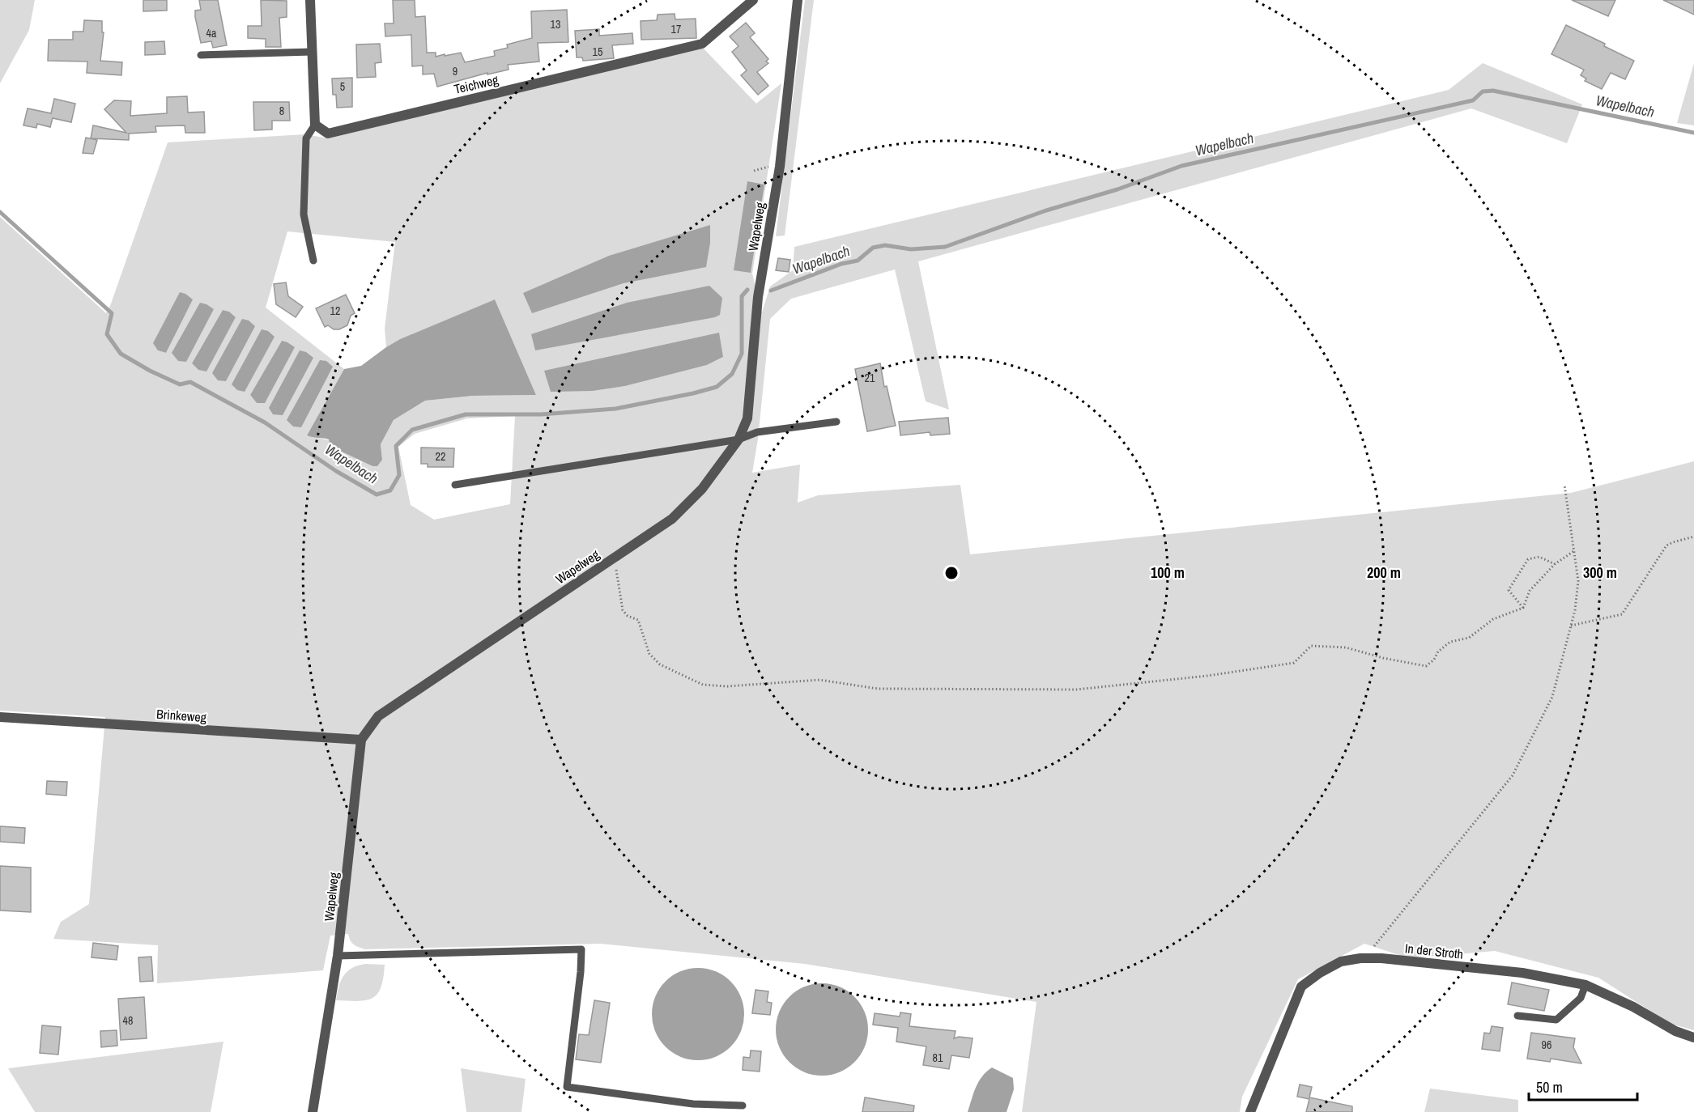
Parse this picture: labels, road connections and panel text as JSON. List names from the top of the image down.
{
  "streets": {
    "street": [
      "Teichweg",
      "Wapelweg",
      "Brinkeweg",
      "In der Stroth"
    ]
  },
  "crossings": [
    ["Wapelweg", "Brinkeweg"]
  ],
  "water": ["Wapelbach"],
  "house_numbers": [
    "13",
    "17",
    "4a",
    "15",
    "9",
    "5",
    "8",
    "12",
    "21",
    "22",
    "48",
    "96",
    "81"
  ],
  "scale_bar": "50 m",
  "rings": ["100 m", "200 m", "300 m"]
}
